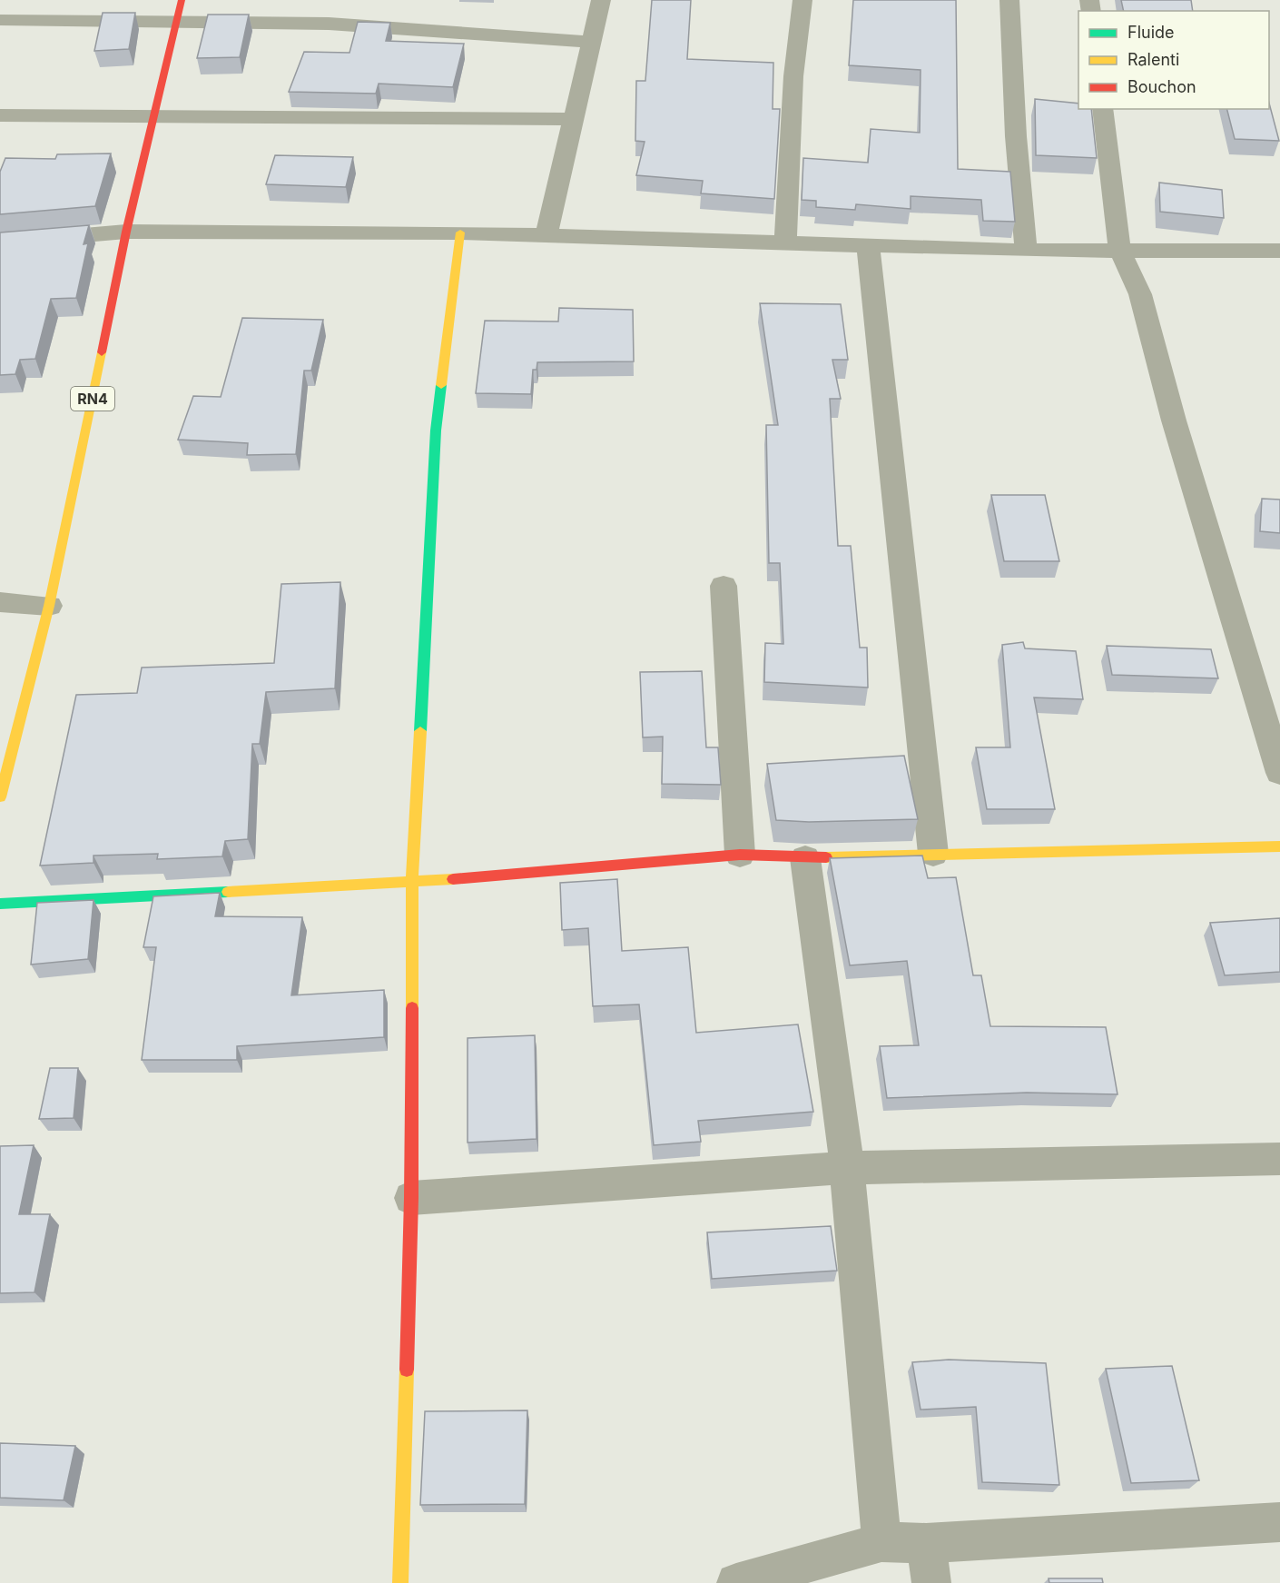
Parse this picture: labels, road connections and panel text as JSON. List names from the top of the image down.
{
  "streets": {
    "main road": ["RN4"]
  },
  "legend": ["Fluide", "Ralenti", "Bouchon"]
}
